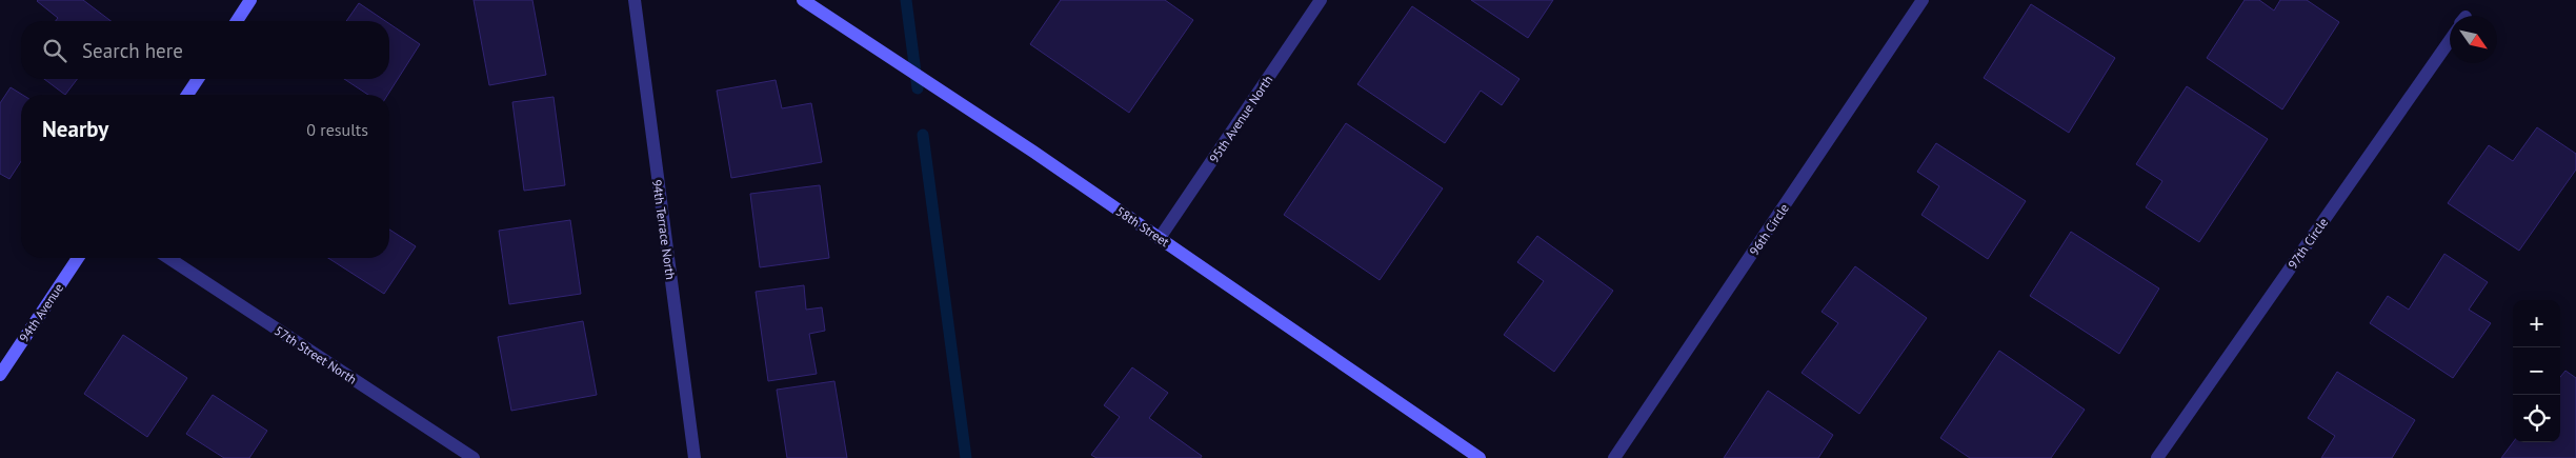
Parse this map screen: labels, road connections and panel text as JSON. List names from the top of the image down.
{
  "streets": {
    "street": [
      "95th Avenue North",
      "58th Street",
      "94th Terrace North",
      "96th Circle",
      "97th Circle",
      "94th Avenue",
      "57th Street North"
    ]
  },
  "crossings": [
    ["95th Avenue North", "58th Street"]
  ],
  "north": "bottom right",
  "page": {
    "search": "Search here",
    "heading": ["Nearby", "0 results"],
    "map_buttons": ["+", "−"]
  }
}
